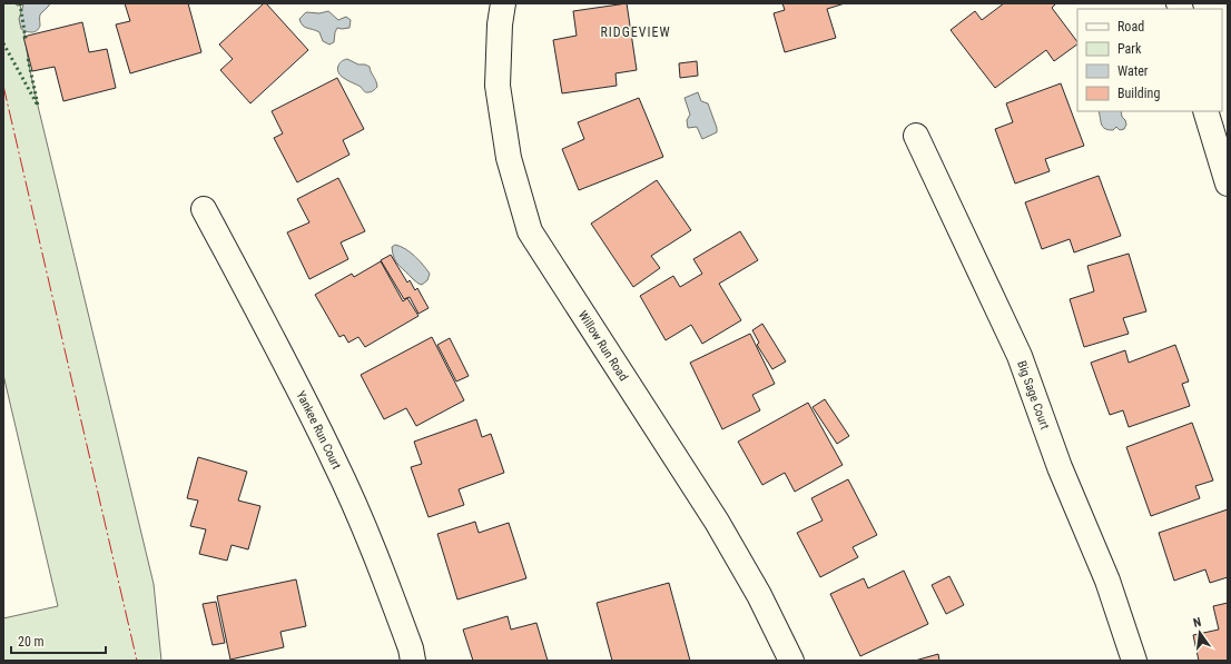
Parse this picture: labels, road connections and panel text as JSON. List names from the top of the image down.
{
  "streets": {
    "street": ["Willow Run Road", "Big Sage Court", "Yankee Run Court"]
  },
  "districts": ["RIDGEVIEW"],
  "legend": [
    "Road",
    "Park",
    "Water",
    "Building"
  ],
  "scale_bar": "20 m",
  "north": "top"
}
